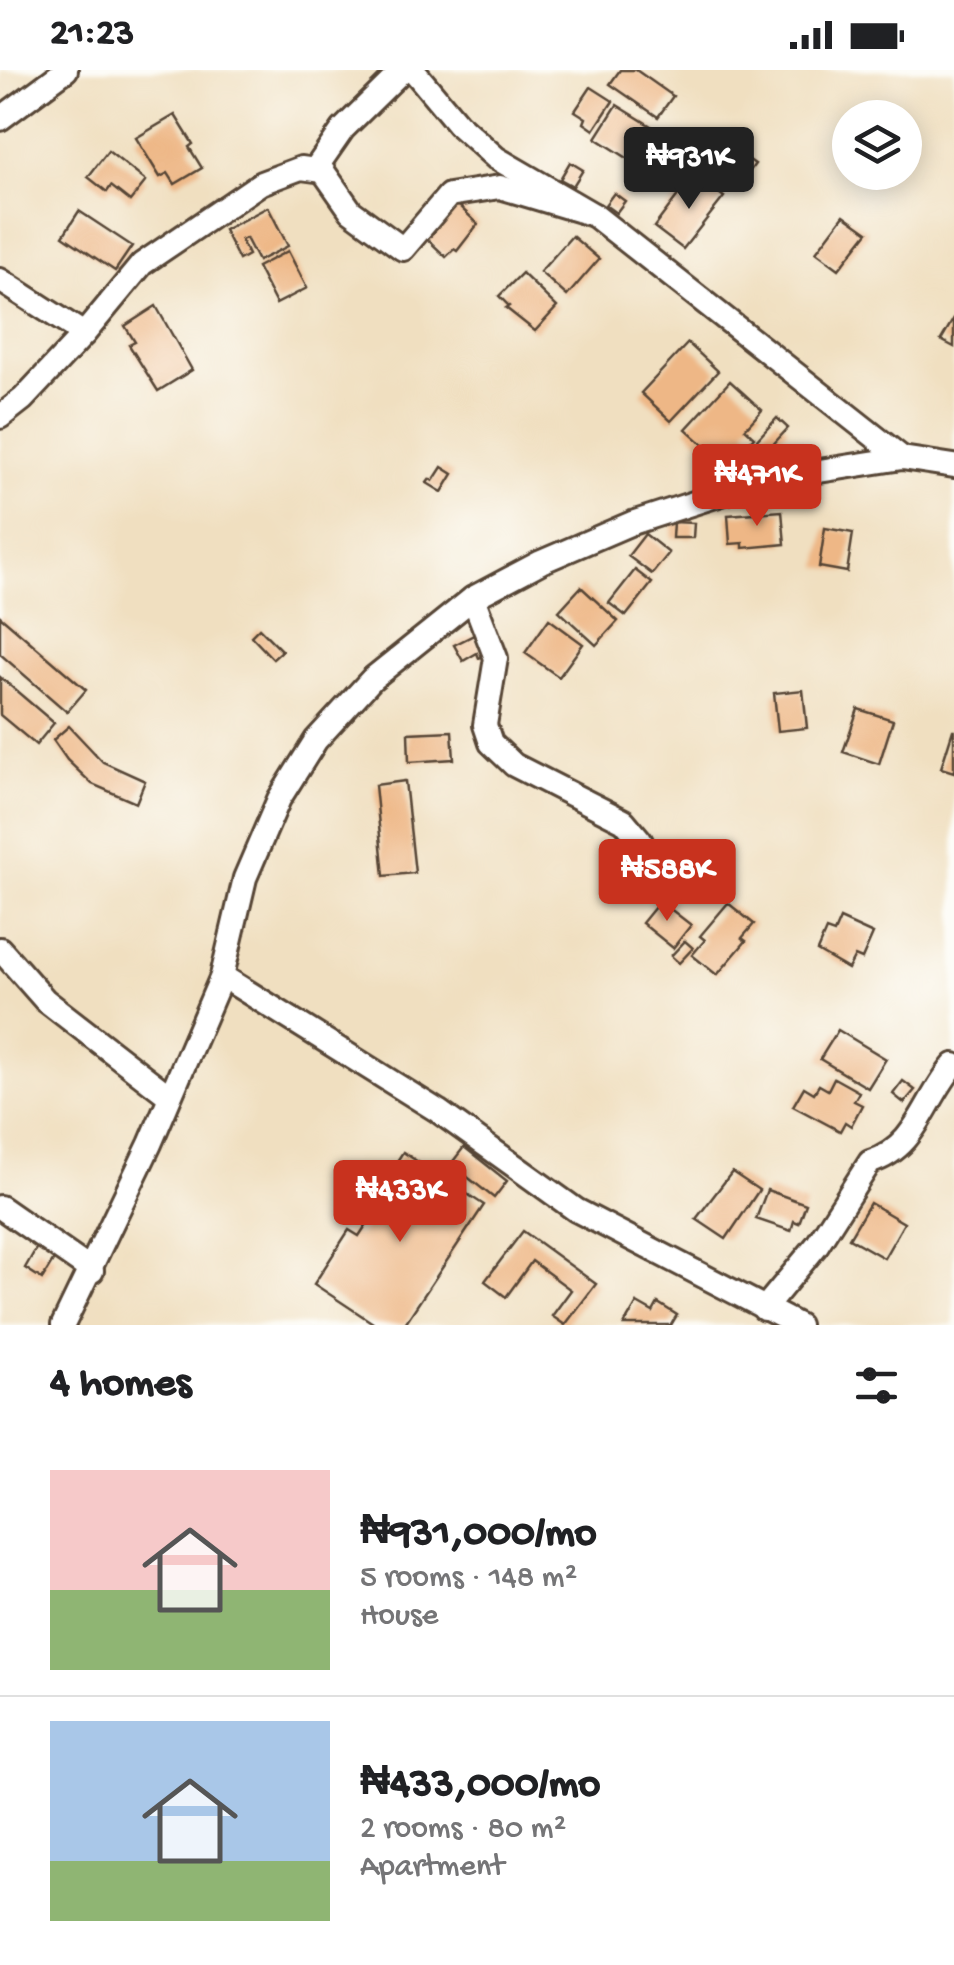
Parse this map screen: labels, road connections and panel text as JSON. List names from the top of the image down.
{
  "page": {
    "status": "21:23",
    "price": [
      "₦931K",
      "₦471K",
      "₦588K",
      "₦433K"
    ],
    "heading": "4 homes",
    "list": [
      {
        "name": "₦931,000/mo",
        "note": "5 rooms · 148 m² · House"
      },
      {
        "name": "₦433,000/mo",
        "note": "2 rooms · 80 m² · Apartment"
      }
    ]
  }
}
